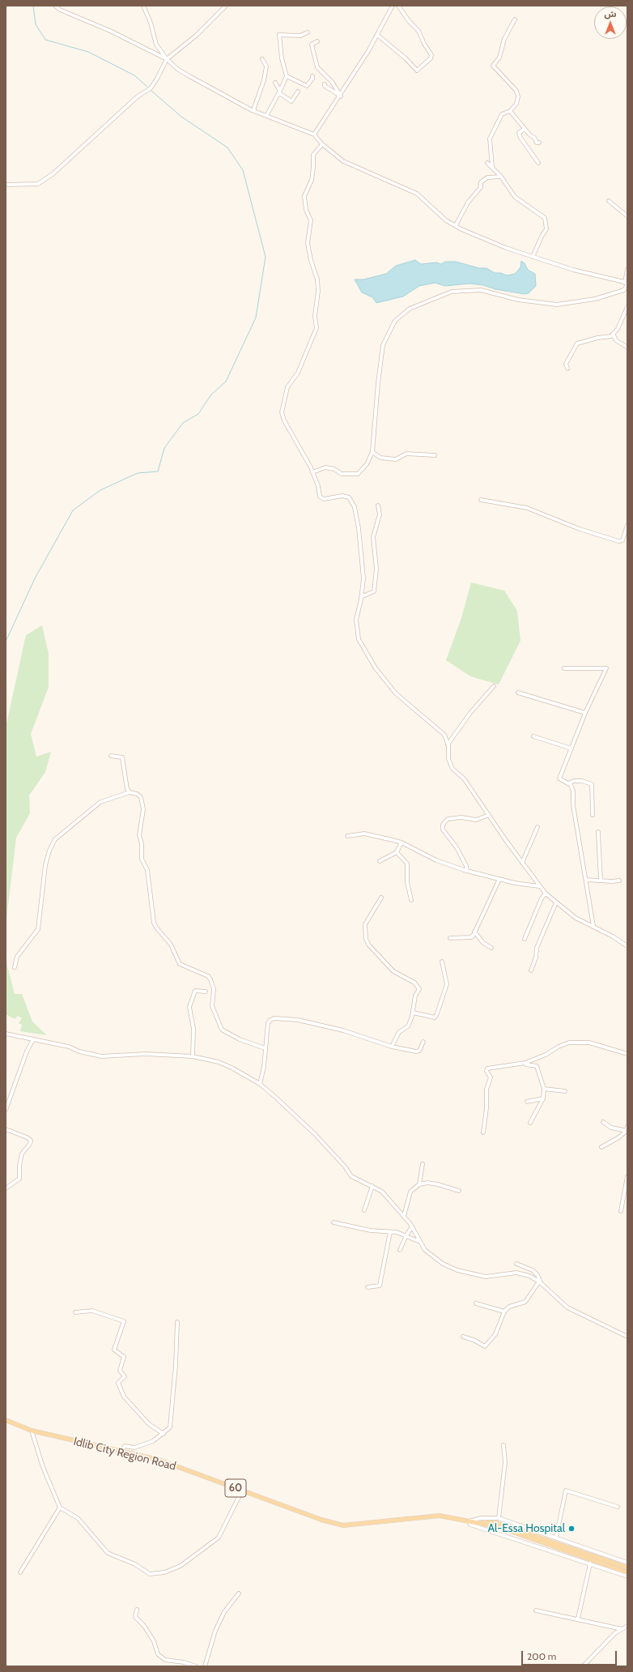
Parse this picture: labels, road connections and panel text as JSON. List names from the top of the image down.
{
  "streets": {
    "main road": ["Idlib City Region Road", "60"]
  },
  "places": ["Al-Essa Hospital"],
  "scale_bar": "200 m",
  "north": "top"
}
